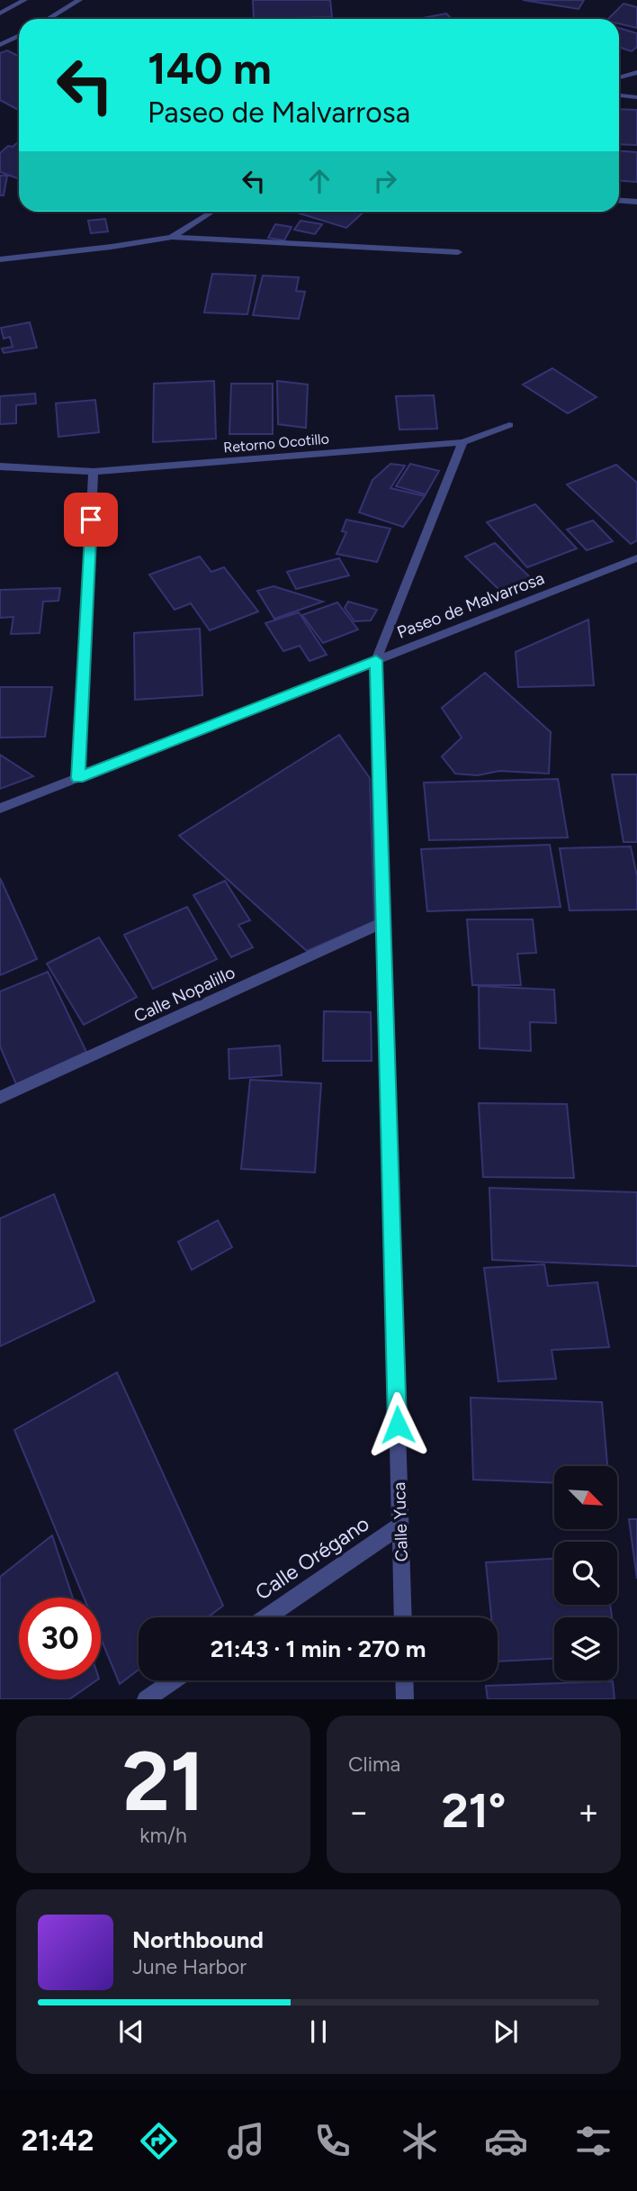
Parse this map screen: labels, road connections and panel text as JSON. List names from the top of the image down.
{
  "streets": {
    "street": [
      "Retorno Ocotillo",
      "Paseo de Malvarrosa",
      "Calle Nopalillo",
      "Calle Yuca",
      "Calle Orégano"
    ]
  },
  "crossings": [
    ["Paseo de Malvarrosa", "Calle Yuca"],
    ["Calle Nopalillo", "Calle Yuca"],
    ["Calle Yuca", "Calle Orégano"]
  ],
  "north": "bottom right",
  "page": {
    "turn": ["140 m", "Paseo de Malvarrosa"],
    "limit": "30",
    "trip": "21:43 · 1 min · 270 m",
    "tile": [
      ["21", "km/h"],
      "Clima"
    ],
    "heat": ["−", "21°", "+"],
    "song": ["Northbound", "June Harbor"],
    "tabs": "21:42"
  }
}
